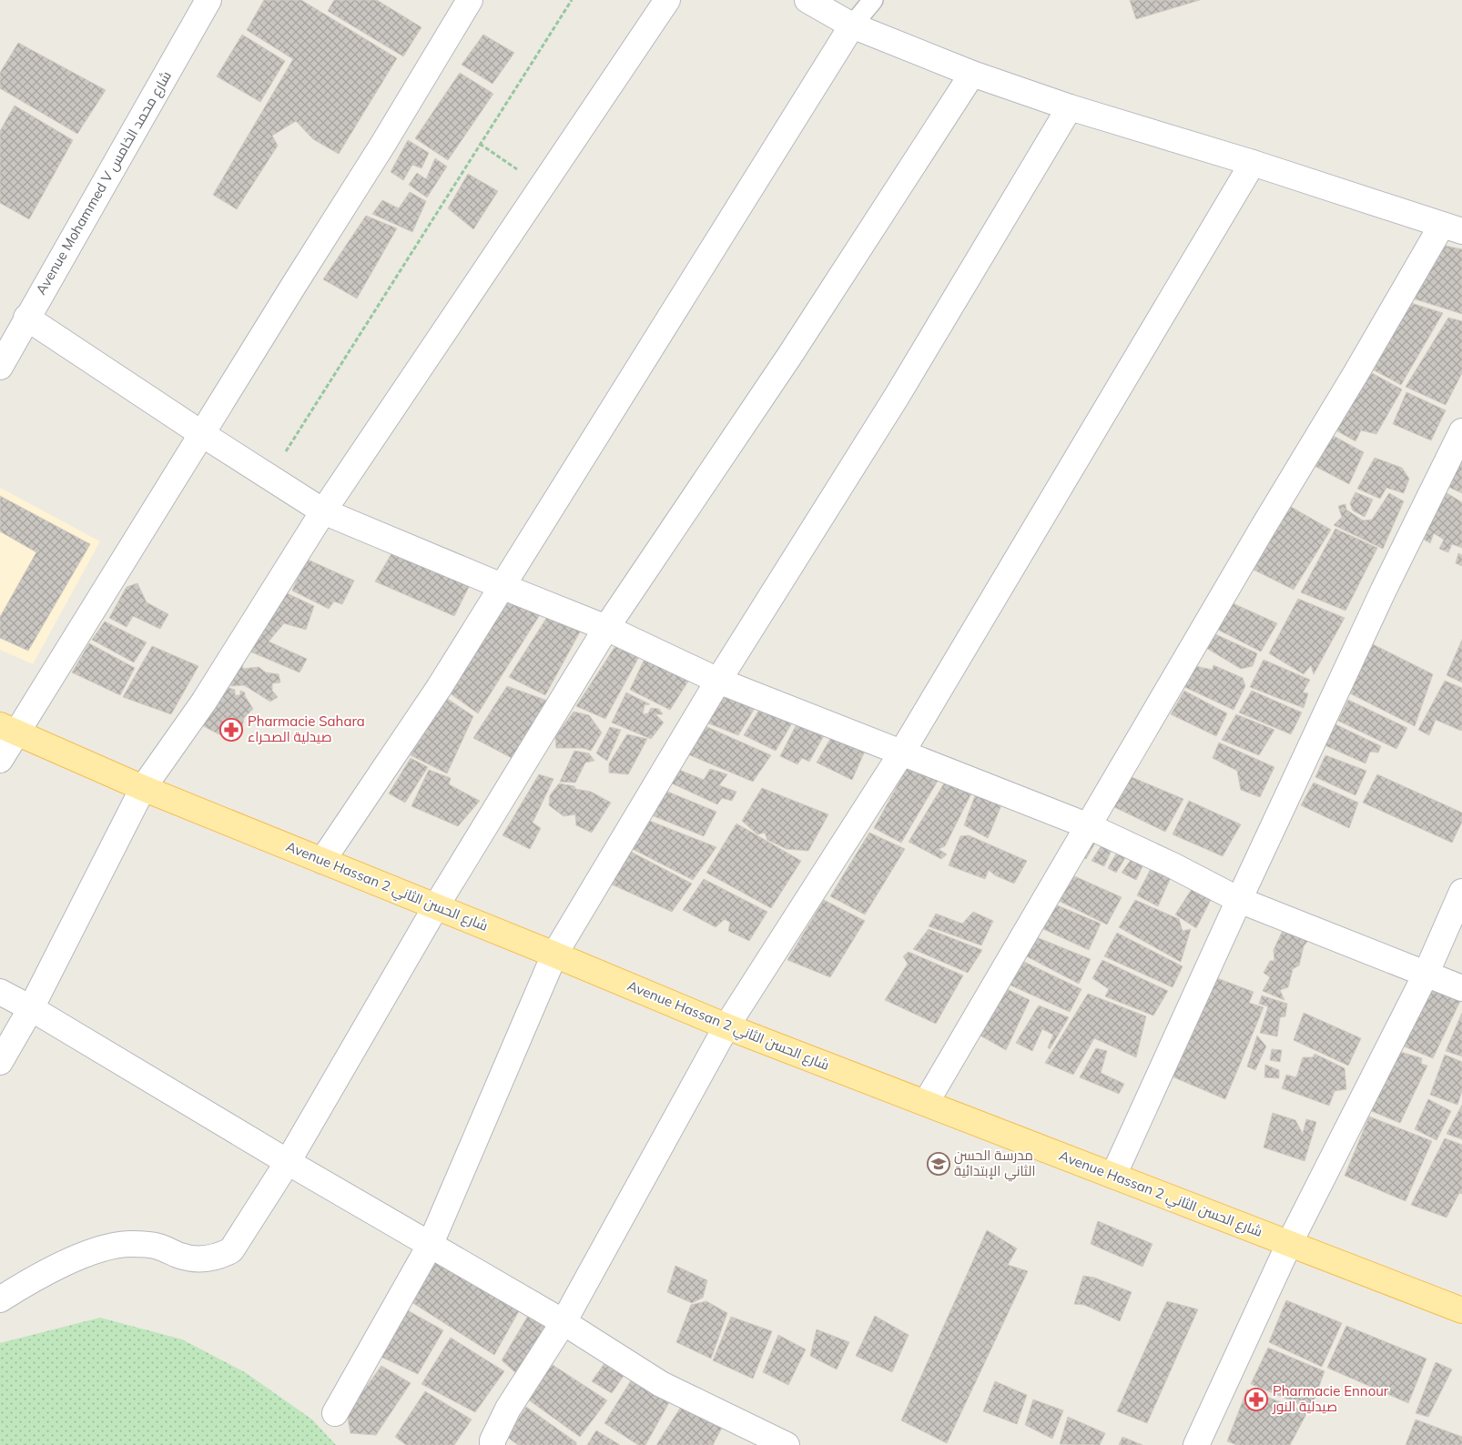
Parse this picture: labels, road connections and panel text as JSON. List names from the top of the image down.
{
  "streets": {
    "main road": ["Avenue Hassan 2 شارع الحسن الثاني"],
    "street": ["Avenue Mohammed V شارع محمد الخامس"]
  },
  "places": {
    "pharmacy": ["Pharmacie Sahara صيدلية الصحراء", "Pharmacie Ennour صيدلية النور"],
    "school or university": ["مدرسة الحسن الثاني الإبتدائية"]
  }
}
